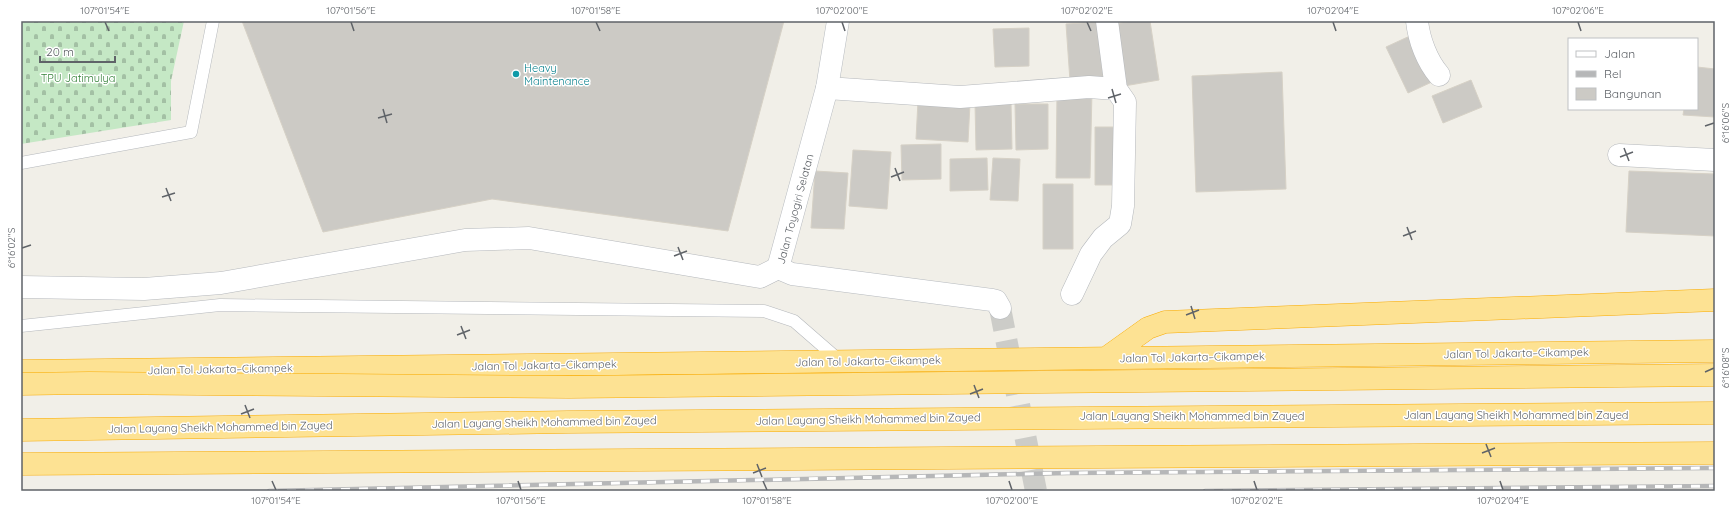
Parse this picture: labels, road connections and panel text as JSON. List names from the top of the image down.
{
  "streets": {
    "highway": ["Jalan Tol Jakarta–Cikampek", "Jalan Layang Sheikh Mohammed bin Zayed"],
    "street": ["Jalan Toyogiri Selatan"]
  },
  "parks": ["TPU Jatimulya"],
  "places": ["Heavy Maintenance"],
  "legend": ["Jalan", "Rel", "Bangunan"],
  "scale_bar": "20 m",
  "coordinates": [
    "107°01'54\"E",
    "107°01'56\"E",
    "107°01'58\"E",
    "107°02'00\"E",
    "107°02'02\"E",
    "107°02'04\"E",
    "107°02'06\"E",
    "6°16'06\"S",
    "6°16'02\"S",
    "6°16'08\"S"
  ]
}
